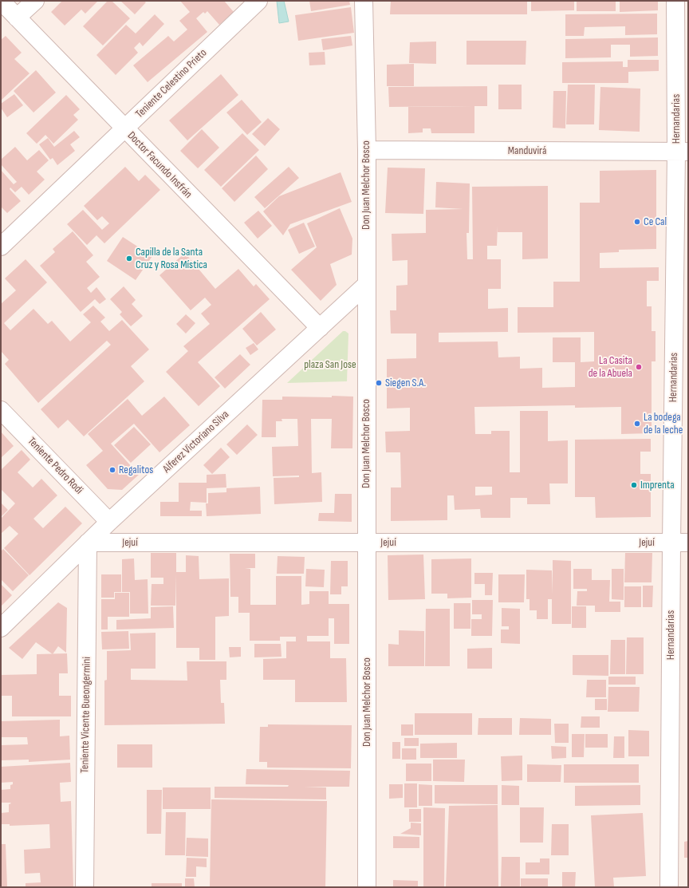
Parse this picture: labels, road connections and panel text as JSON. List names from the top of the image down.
{
  "streets": {
    "street": [
      "Teniente Celestino Prieto",
      "Hernandarias",
      "Manduvirá",
      "Doctor Facundo Insfrán",
      "Don Juan Melchor Bosco",
      "Alferez Victoriano Silva",
      "Teniente Pedro Rodi",
      "Jejuí",
      "Teniente Vicente Bueongermini"
    ]
  },
  "crossings": [
    ["Teniente Celestino Prieto", "Doctor Facundo Insfrán"],
    ["Hernandarias", "Manduvirá"],
    ["Hernandarias", "Jejuí"],
    ["Manduvirá", "Don Juan Melchor Bosco"],
    ["Doctor Facundo Insfrán", "Alferez Victoriano Silva"],
    ["Don Juan Melchor Bosco", "Alferez Victoriano Silva"],
    ["Don Juan Melchor Bosco", "Jejuí"],
    ["Alferez Victoriano Silva", "Teniente Pedro Rodi"],
    ["Alferez Victoriano Silva", "Jejuí"],
    ["Alferez Victoriano Silva", "Teniente Vicente Bueongermini"],
    ["Jejuí", "Teniente Vicente Bueongermini"]
  ],
  "parks": ["plaza San Jose"],
  "places": [
    "Ce Cal",
    "Capilla de la Santa Cruz y Rosa Mística",
    "La Casita de la Abuela",
    "Siegen S.A.",
    "La bodega de la leche",
    "Regalitos",
    "Imprenta"
  ]
}
